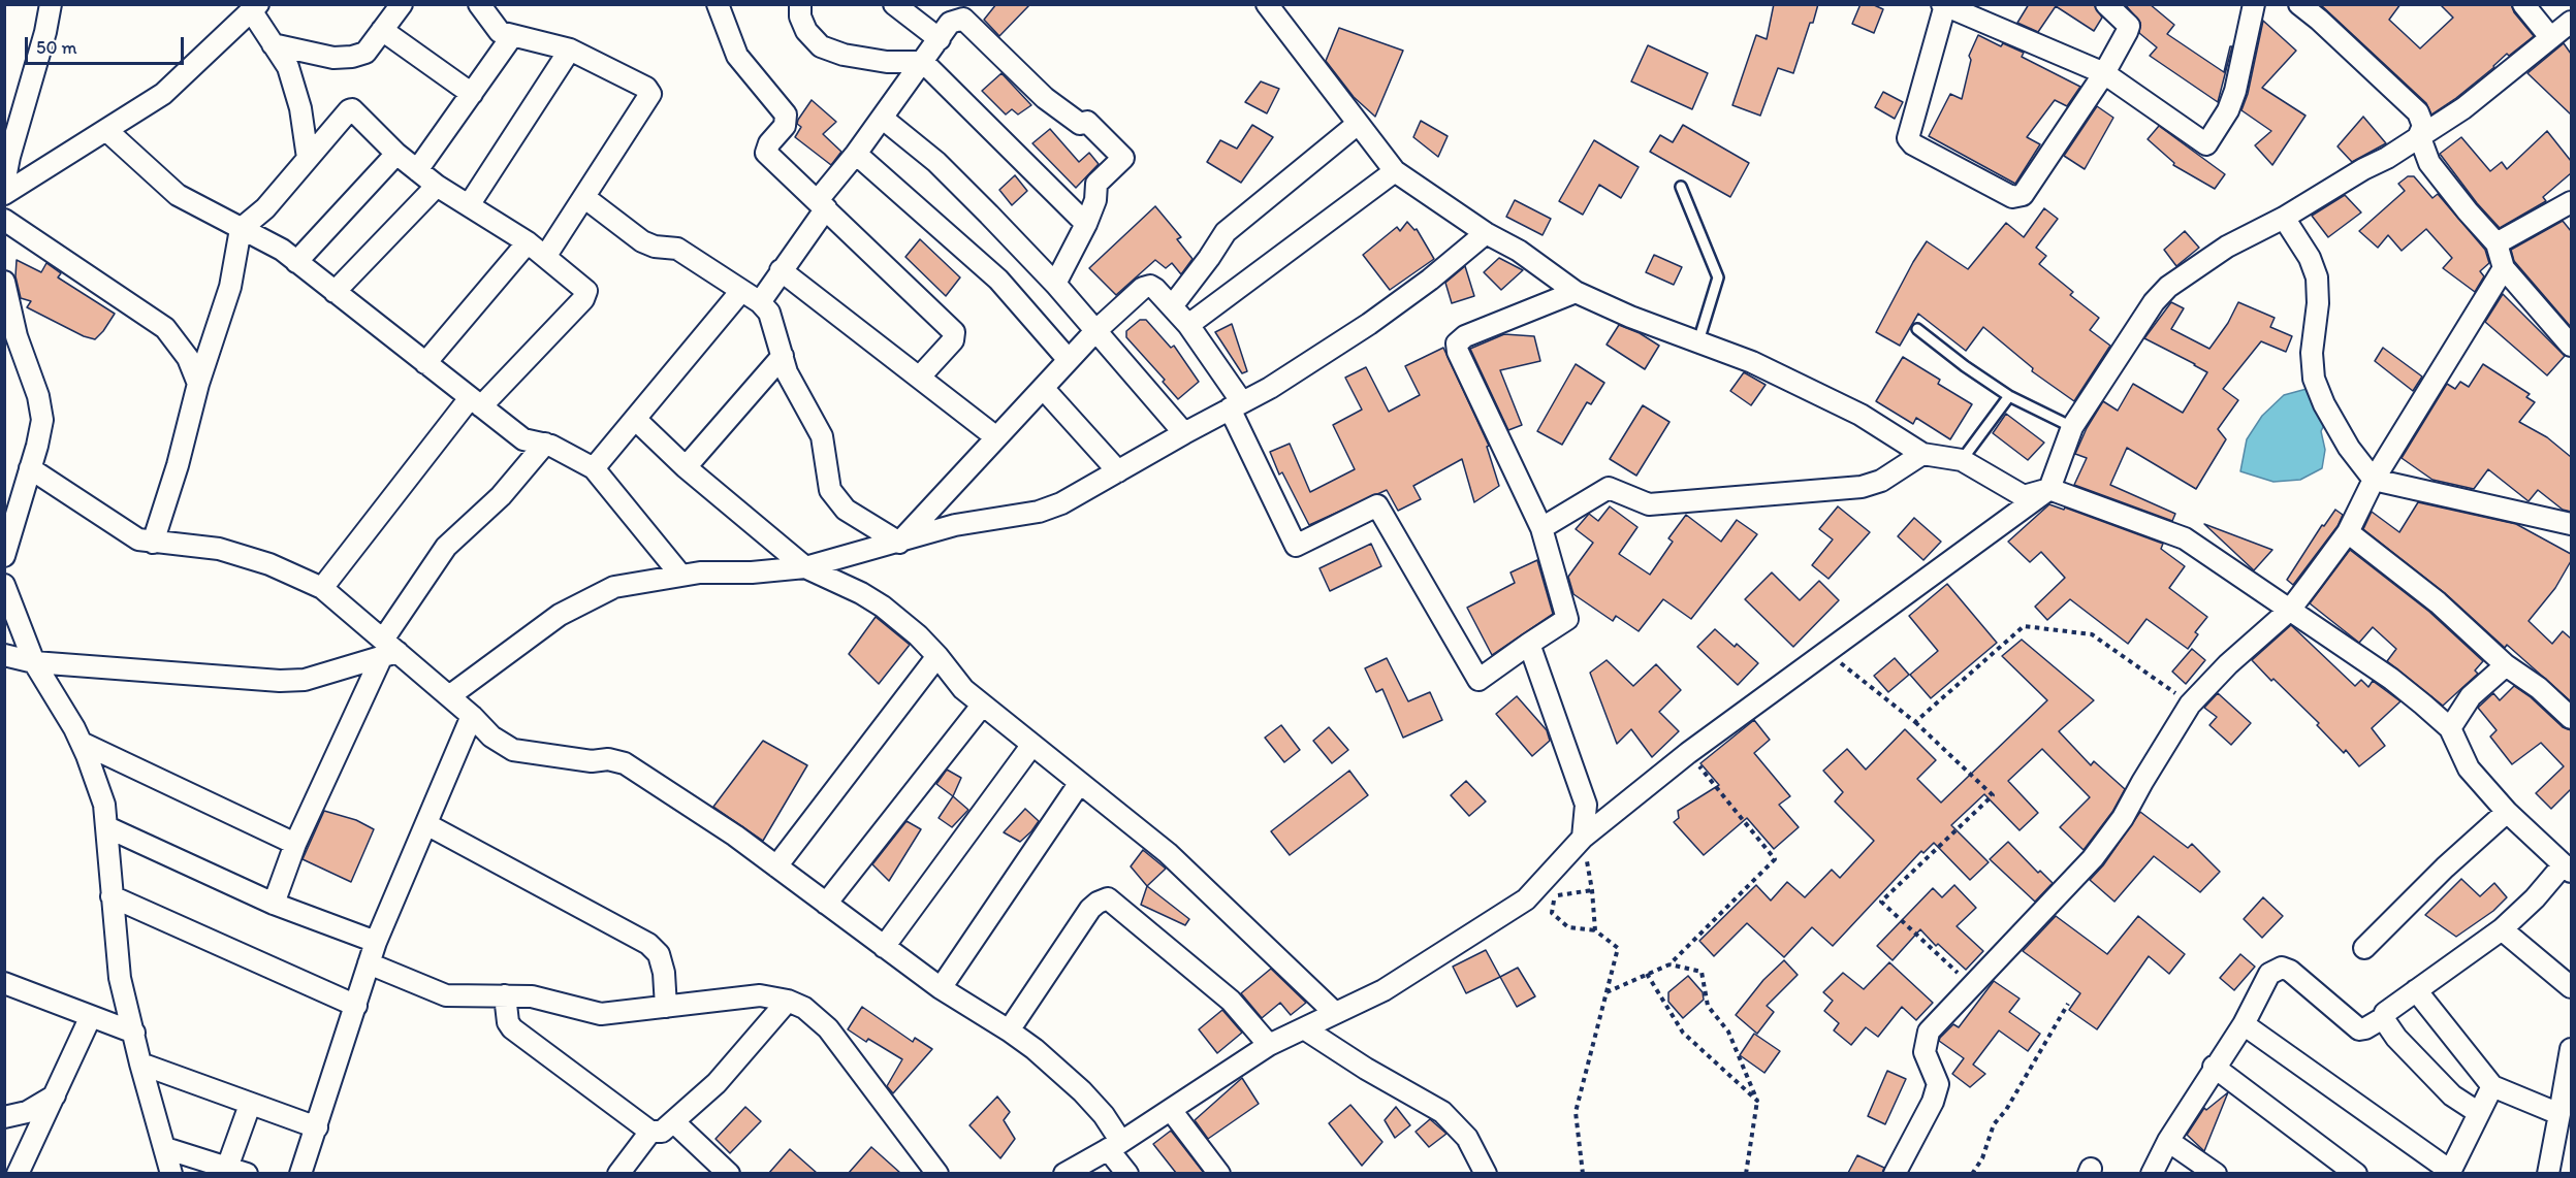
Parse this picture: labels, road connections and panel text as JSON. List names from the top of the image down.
{
  "scale_bar": "50 m"
}
